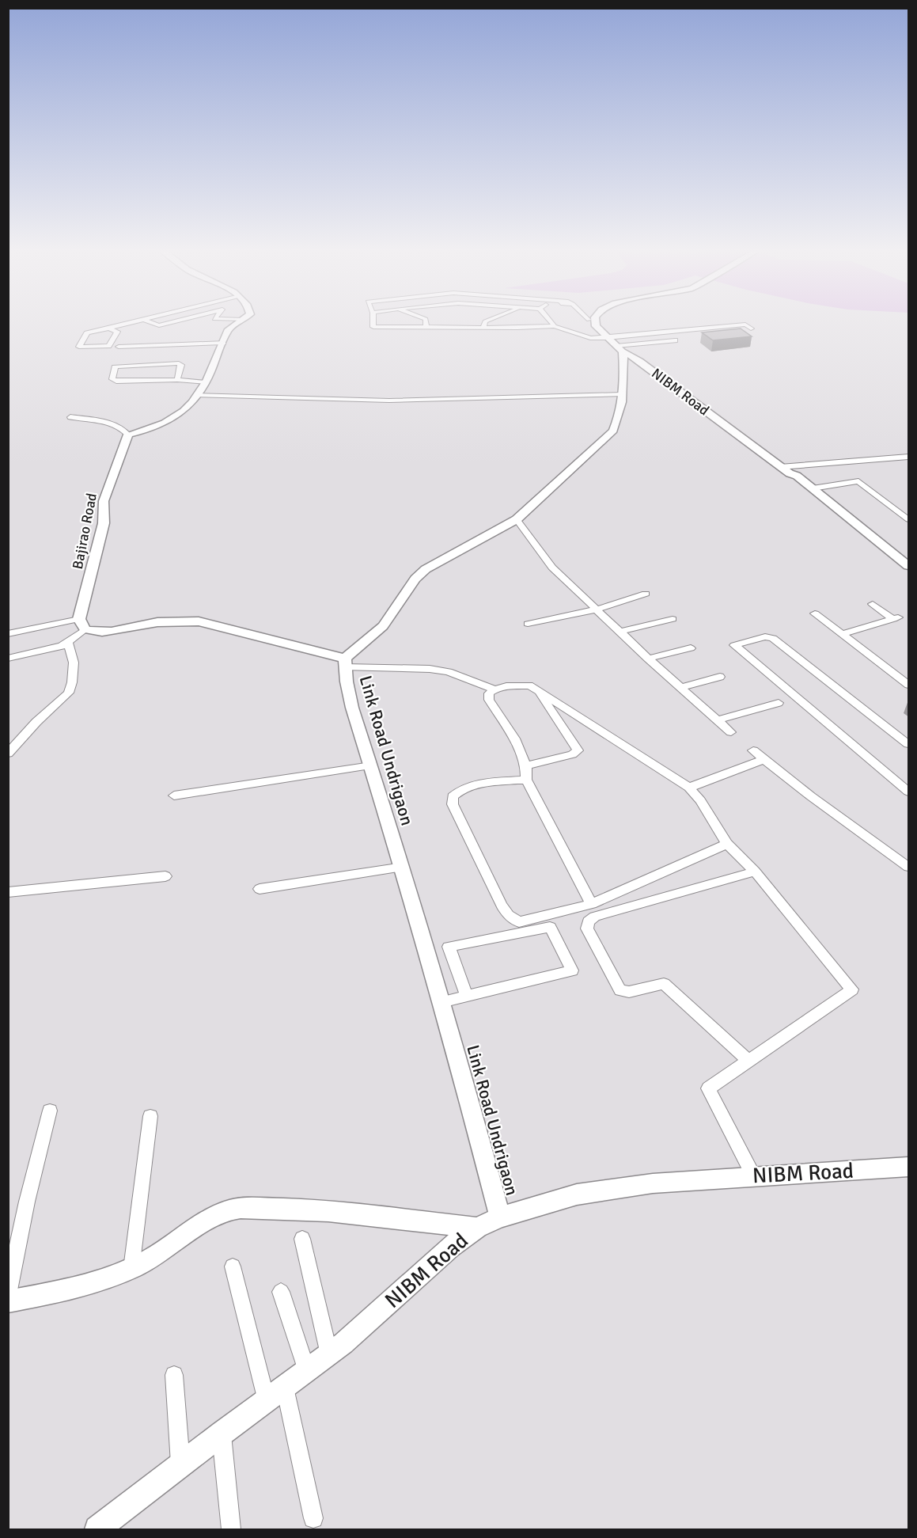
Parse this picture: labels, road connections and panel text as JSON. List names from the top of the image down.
{
  "streets": {
    "street": ["NIBM Road", "Bajirao Road", "Link Road Undrigaon"]
  },
  "crossings": [
    ["NIBM Road", "Link Road Undrigaon"]
  ]
}
